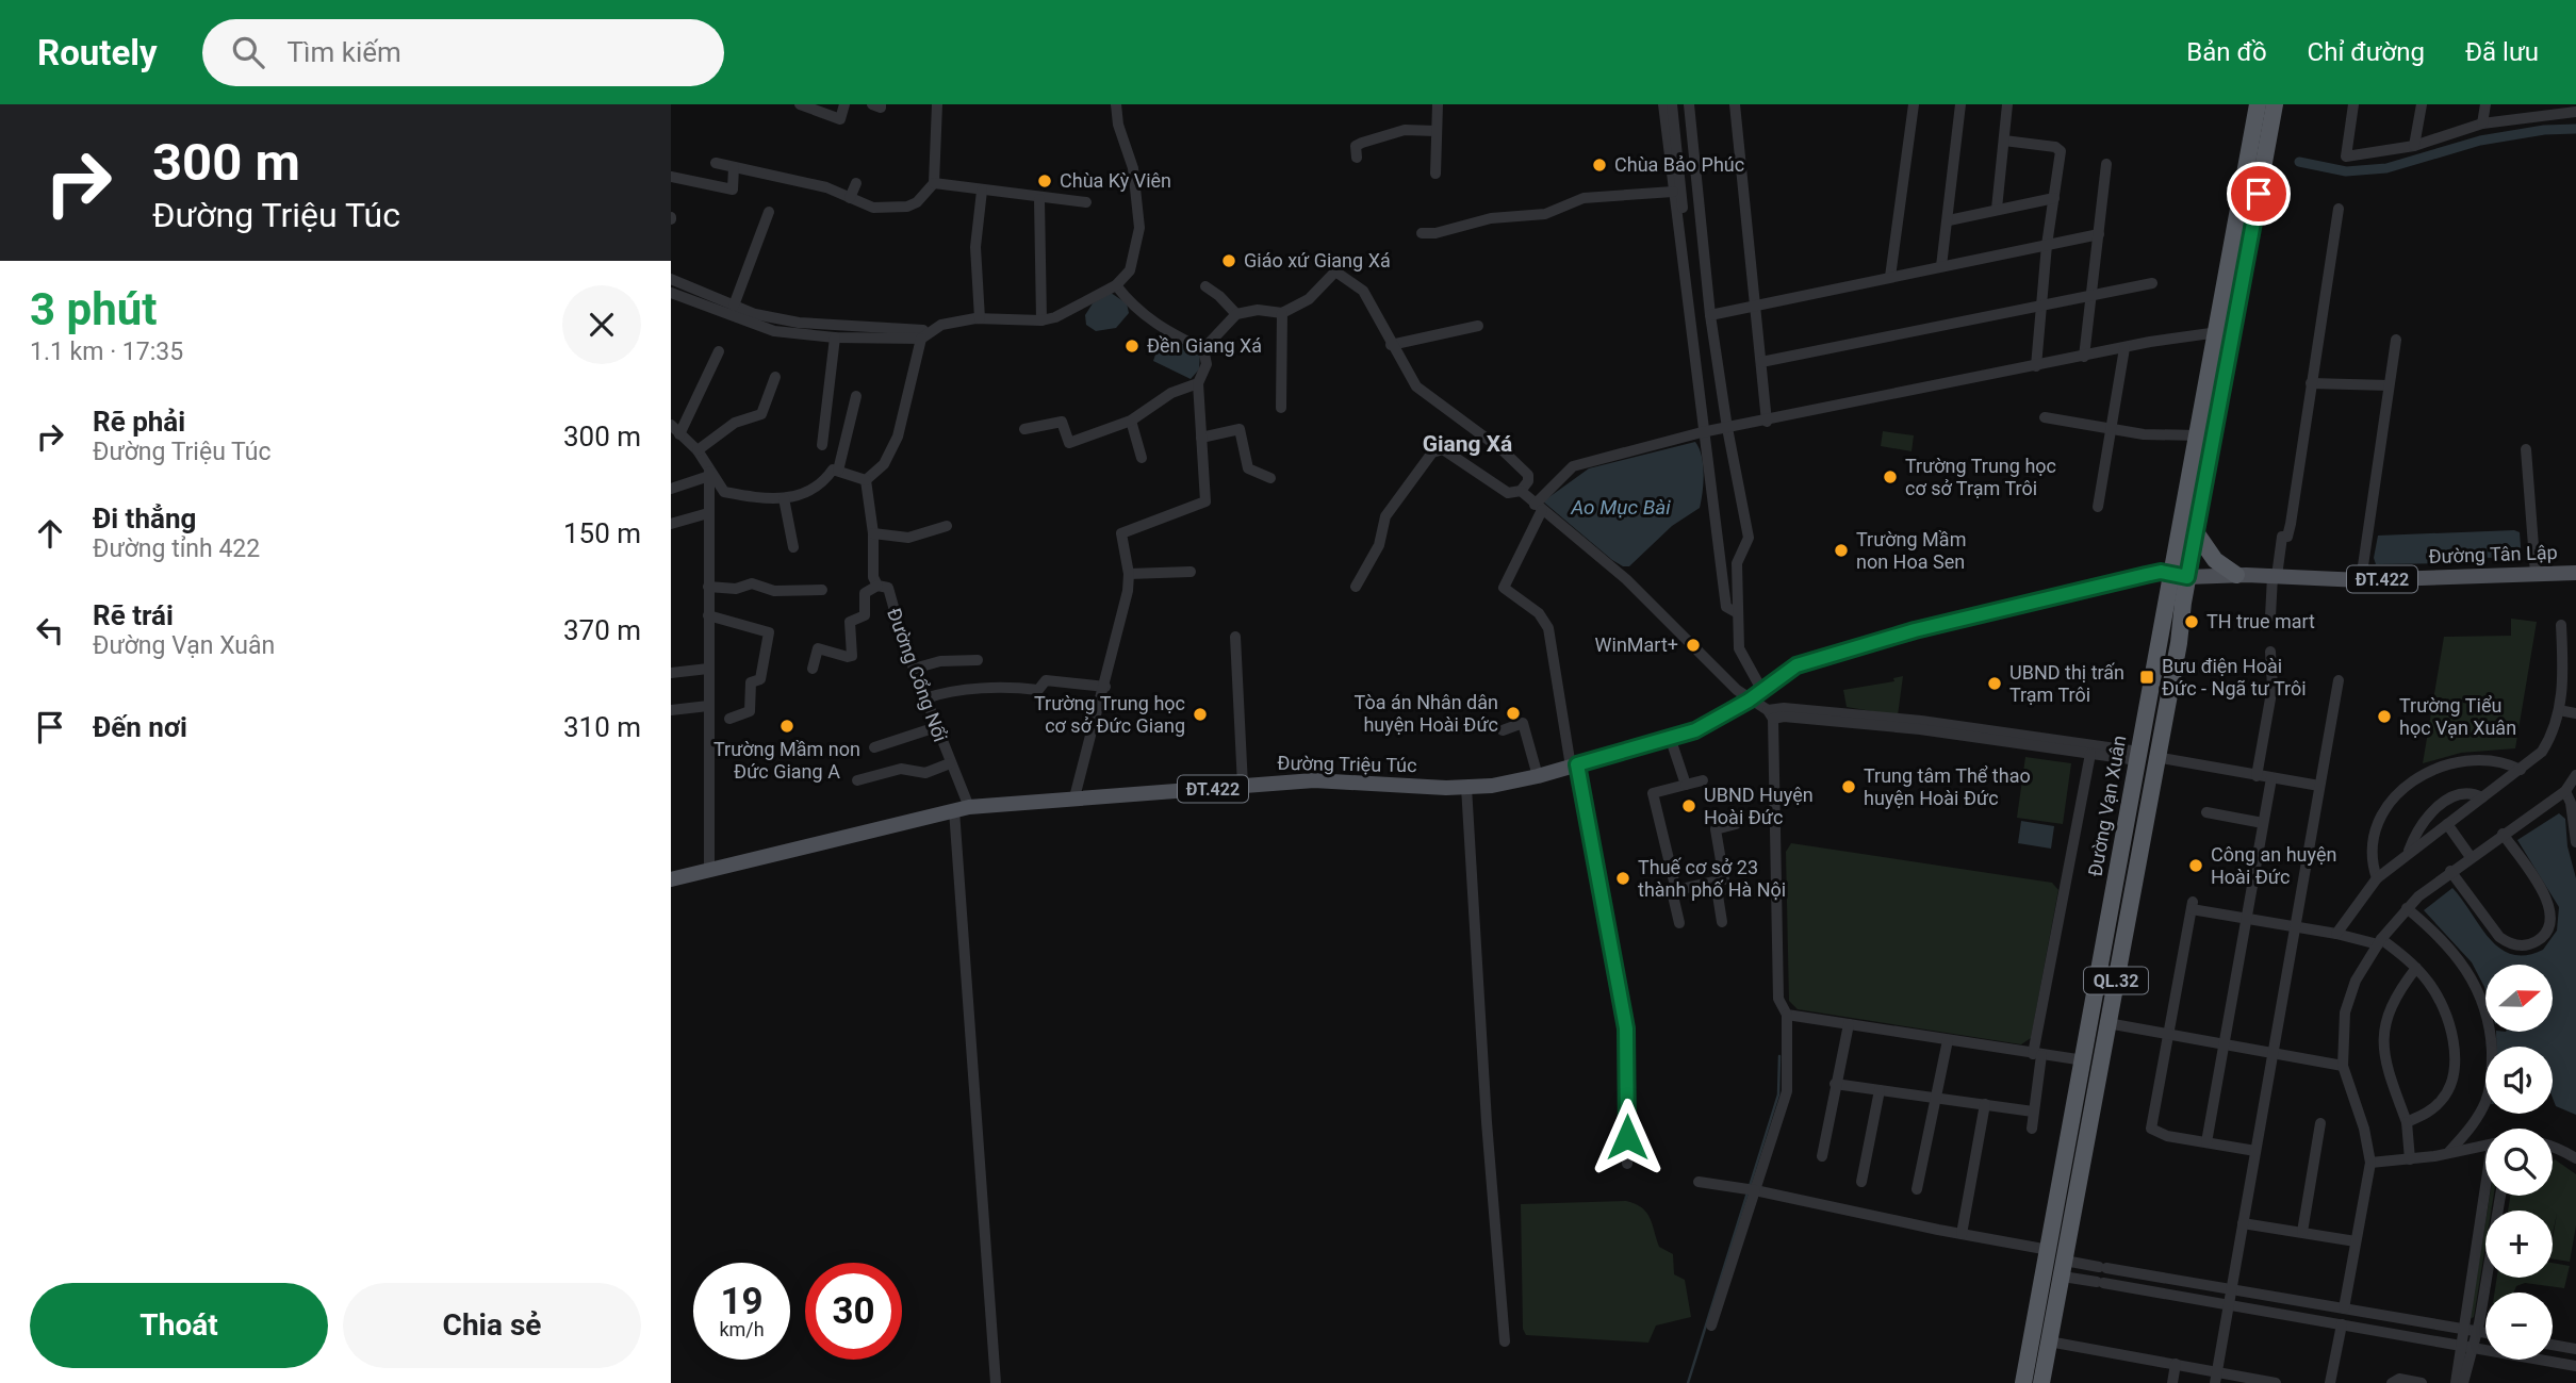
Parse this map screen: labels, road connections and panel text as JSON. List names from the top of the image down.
{
  "streets": {
    "highway": ["Đường Vạn Xuân", "QL.32"],
    "main road": ["Đường Tân Lập", "ĐT.422", "Đường Triệu Túc"],
    "street": ["Đường Cổng Nổi"]
  },
  "crossings": [
    ["Đường Tân Lập", "ĐT.422"],
    ["Đường Tân Lập", "Đường Vạn Xuân"],
    ["ĐT.422", "Đường Triệu Túc"],
    ["ĐT.422", "Đường Vạn Xuân"],
    ["Đường Cổng Nổi", "Đường Triệu Túc"]
  ],
  "districts": ["Giang Xá"],
  "water": ["Ao Mục Bài"],
  "places": {
    "other": [
      "Chùa Bảo Phúc",
      "Chùa Kỳ Viên",
      "Giáo xứ Giang Xá",
      "Đền Giang Xá",
      "Trường Trung học cơ sở Trạm Trôi",
      "Trường Mầm non Hoa Sen",
      "TH true mart",
      "WinMart+",
      "UBND thị trấn Trạm Trôi",
      "Tòa án Nhân dân huyện Hoài Đức",
      "Trường Trung học cơ sở Đức Giang",
      "Trường Tiểu học Vạn Xuân",
      "Trường Mầm non Đức Giang A",
      "Trung tâm Thể thao huyện Hoài Đức",
      "UBND Huyện Hoài Đức",
      "Công an huyện Hoài Đức",
      "Thuế cơ sở 23 thành phố Hà Nội"
    ],
    "transit": ["Bưu điện Hoài Đức - Ngã tư Trôi"]
  },
  "north": "right",
  "page": {
    "header": "Routely",
    "search": "Tìm kiếm",
    "nav": ["Bản đồ", "Chỉ đường", "Đã lưu"],
    "turn": ["300 m", "Đường Triệu Túc"],
    "heading": ["3 phút", "1.1 km · 17:35"],
    "list": [
      {
        "name": "Rẽ phải",
        "note": "Đường Triệu Túc",
        "value": "300 m"
      },
      {
        "name": "Đi thẳng",
        "note": "Đường tỉnh 422",
        "value": "150 m"
      },
      {
        "name": "Rẽ trái",
        "note": "Đường Vạn Xuân",
        "value": "370 m"
      },
      {
        "name": "Đến nơi",
        "value": "310 m"
      }
    ],
    "map_buttons": ["+", "−"],
    "speed": "19 km/h",
    "limit": "30",
    "buttons": ["Thoát", "Chia sẻ"]
  }
}
